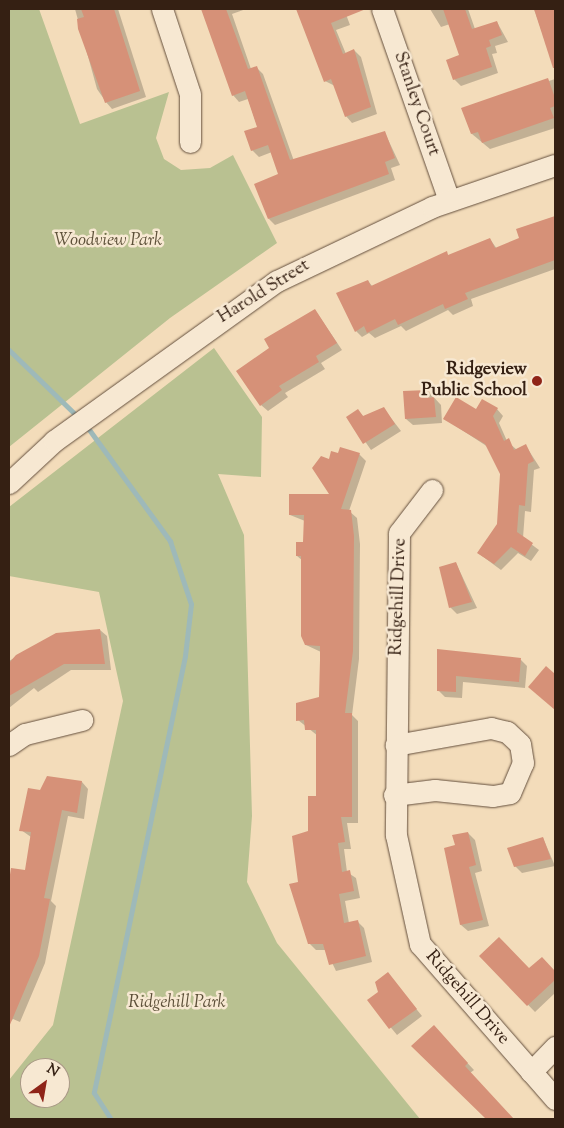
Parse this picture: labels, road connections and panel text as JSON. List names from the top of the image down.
{
  "streets": {
    "street": ["Stanley Court", "Harold Street", "Ridgehill Drive"]
  },
  "crossings": [
    ["Stanley Court", "Harold Street"]
  ],
  "parks": ["Woodview Park", "Ridgehill Park"],
  "places": ["Ridgeview Public School"],
  "north": "top right"
}
